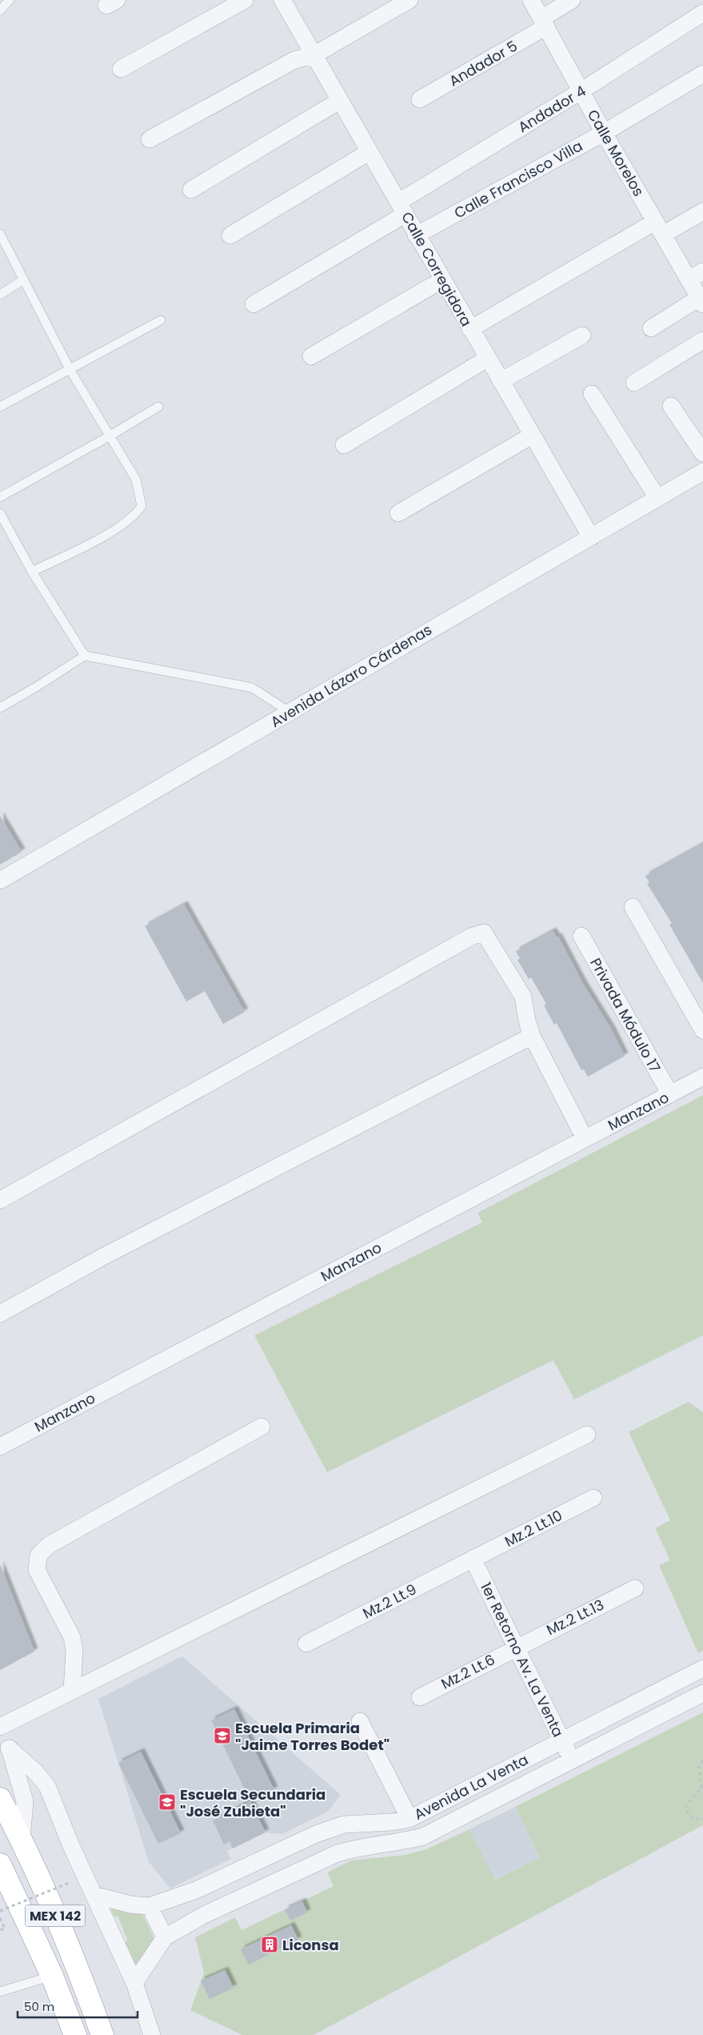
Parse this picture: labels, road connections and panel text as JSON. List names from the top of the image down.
{
  "streets": {
    "highway": ["MEX 142"],
    "street": [
      "Andador 5",
      "Andador 4",
      "Calle Morelos",
      "Calle Francisco Villa",
      "Calle Corregidora",
      "Avenida Lázaro Cárdenas",
      "Privada Módulo 17",
      "Manzano",
      "Mz.2 Lt.10",
      "Mz.2 Lt.9",
      "Mz.2 Lt.13",
      "1er Retorno Av. La Venta",
      "Mz.2 Lt.6",
      "Avenida La Venta"
    ]
  },
  "crossings": [
    ["Andador 5", "Calle Morelos"],
    ["Andador 4", "Calle Morelos"],
    ["Andador 4", "Calle Corregidora"],
    ["Calle Morelos", "Calle Francisco Villa"],
    ["Calle Francisco Villa", "Calle Corregidora"],
    ["Calle Corregidora", "Avenida Lázaro Cárdenas"],
    ["Privada Módulo 17", "Manzano"],
    ["Mz.2 Lt.10", "Mz.2 Lt.9"],
    ["Mz.2 Lt.10", "1er Retorno Av. La Venta"],
    ["Mz.2 Lt.9", "1er Retorno Av. La Venta"],
    ["Mz.2 Lt.13", "1er Retorno Av. La Venta"],
    ["Mz.2 Lt.13", "Mz.2 Lt.6"],
    ["1er Retorno Av. La Venta", "Mz.2 Lt.6"],
    ["1er Retorno Av. La Venta", "Avenida La Venta"]
  ],
  "places": {
    "school or university": ["Escuela Primaria \"Jaime Torres Bodet\"", "Escuela Secundaria \"José Zubieta\""],
    "building": ["Liconsa"]
  },
  "scale_bar": "50 m"
}
